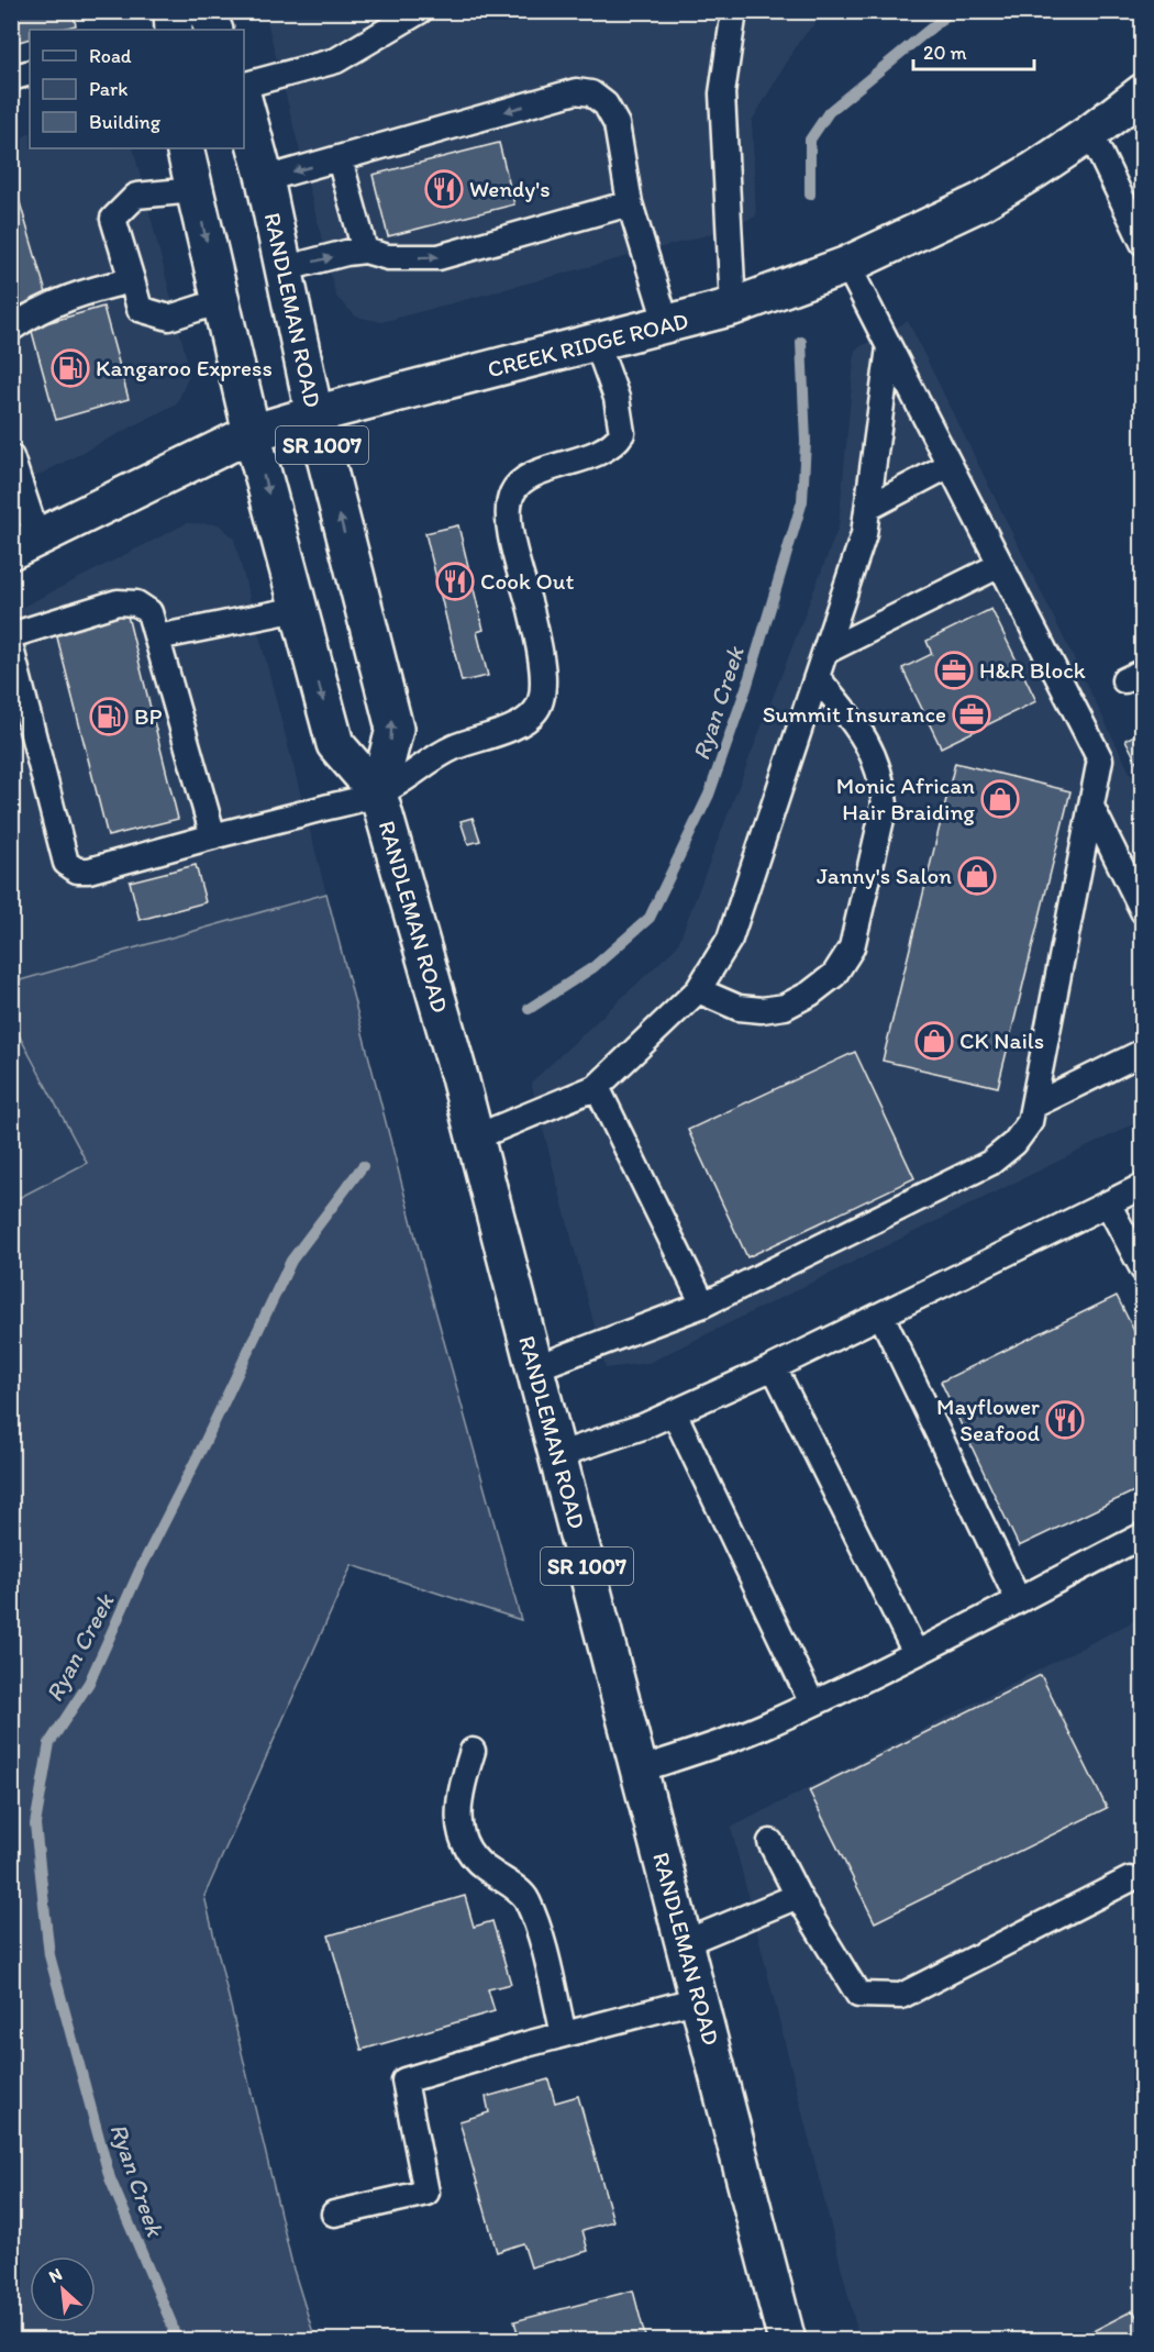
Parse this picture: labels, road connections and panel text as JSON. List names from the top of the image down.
{
  "streets": {
    "main road": ["RANDLEMAN ROAD", "CREEK RIDGE ROAD", "SR 1007"]
  },
  "crossings": [
    ["RANDLEMAN ROAD", "CREEK RIDGE ROAD"]
  ],
  "water": ["Ryan Creek"],
  "places": {
    "restaurant": ["Wendy's", "Cook Out", "Mayflower Seafood"],
    "fuel station": ["Kangaroo Express", "BP"],
    "office": ["H&R Block", "Summit Insurance"],
    "shop": ["Monic African Hair Braiding", "Janny's Salon", "CK Nails"]
  },
  "legend": ["Road", "Park", "Building"],
  "scale_bar": "20 m",
  "north": "top left"
}
